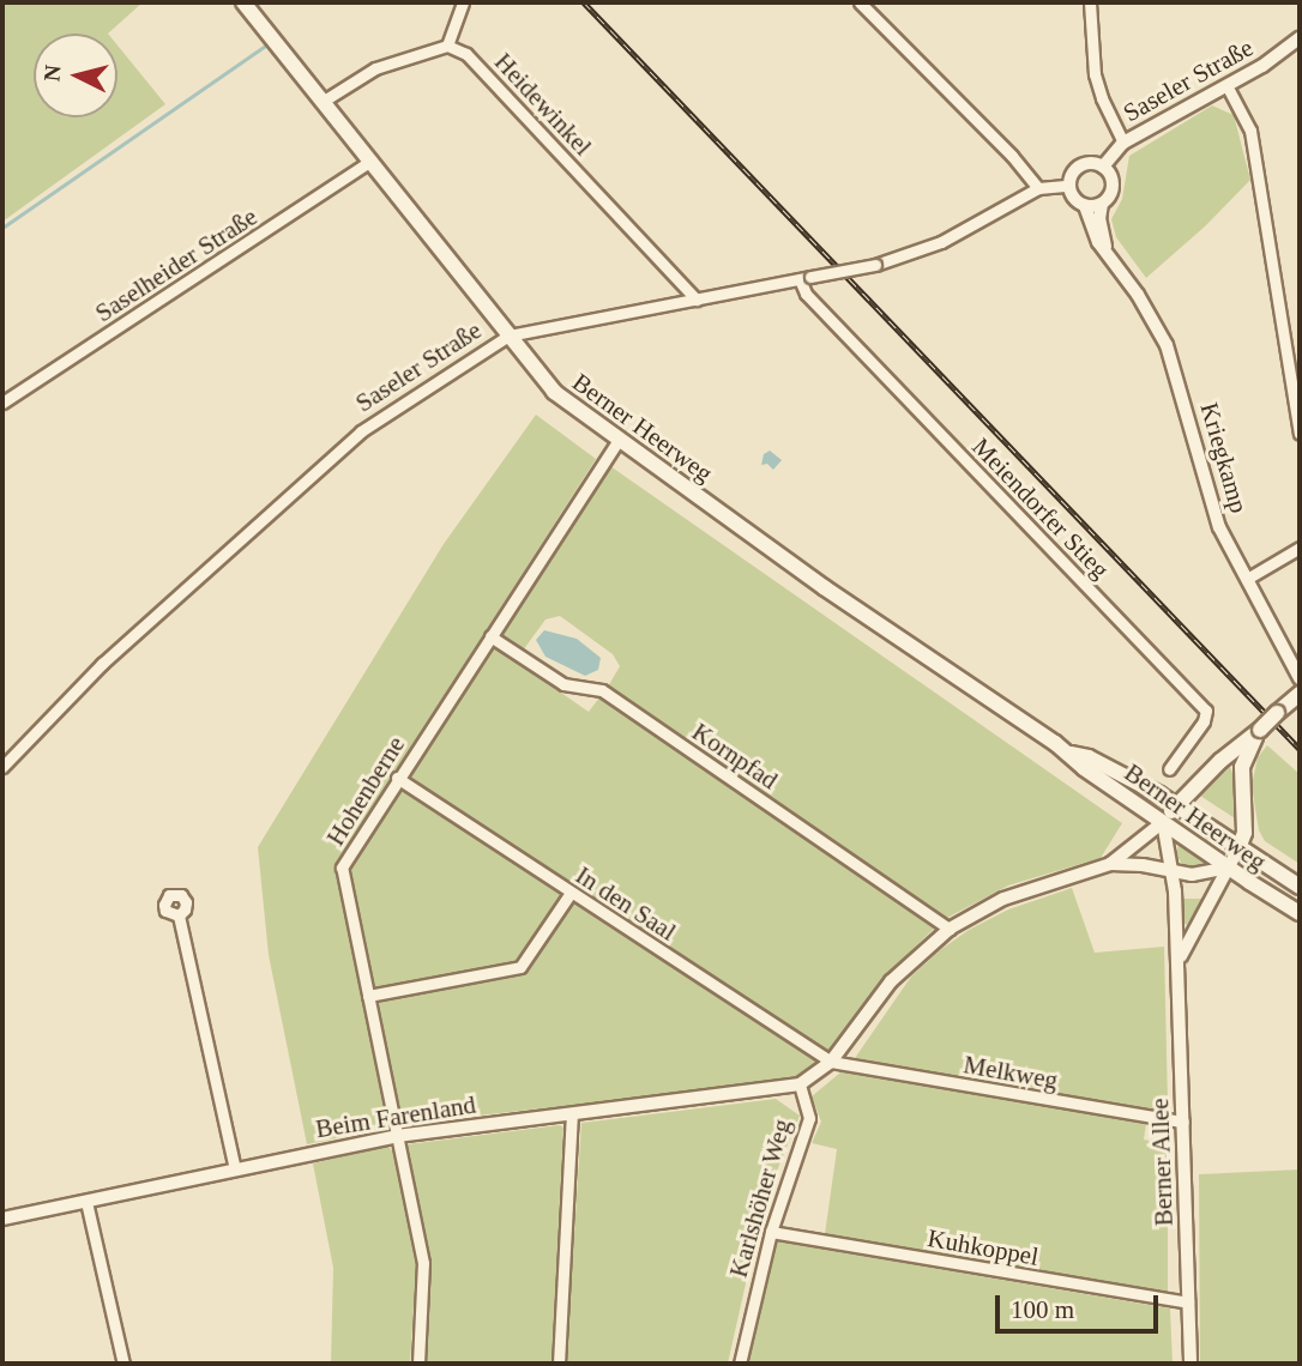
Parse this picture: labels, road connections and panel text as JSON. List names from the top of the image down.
{
  "streets": {
    "main road": ["Berner Heerweg"],
    "street": [
      "Saseler Straße",
      "Heidewinkel",
      "Saselheider Straße",
      "Kriegkamp",
      "Meiendorfer Stieg",
      "Kornpfad",
      "Hohenberne",
      "In den Saal",
      "Melkweg",
      "Beim Farenland",
      "Berner Allee",
      "Karlshöher Weg",
      "Kuhkoppel"
    ]
  },
  "crossings": [
    ["Saseler Straße", "Heidewinkel"],
    ["Saseler Straße", "Berner Heerweg"],
    ["Saseler Straße", "Kriegkamp"],
    ["Saseler Straße", "Meiendorfer Stieg"],
    ["Saselheider Straße", "Berner Heerweg"],
    ["Berner Heerweg", "Hohenberne"],
    ["Berner Heerweg", "Berner Allee"],
    ["Kornpfad", "Hohenberne"],
    ["Hohenberne", "In den Saal"],
    ["Hohenberne", "Beim Farenland"],
    ["In den Saal", "Melkweg"],
    ["Melkweg", "Berner Allee"],
    ["Beim Farenland", "Karlshöher Weg"],
    ["Berner Allee", "Kuhkoppel"],
    ["Karlshöher Weg", "Kuhkoppel"]
  ],
  "scale_bar": "100 m",
  "north": "left"
}
